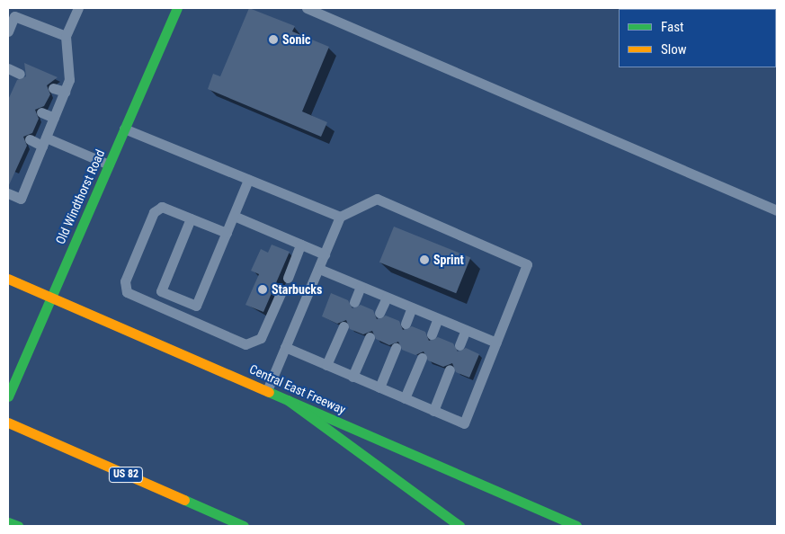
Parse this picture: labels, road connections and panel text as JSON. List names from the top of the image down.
{
  "streets": {
    "main road": ["Old Windthorst Road", "Central East Freeway", "US 82"]
  },
  "crossings": [
    ["Old Windthorst Road", "Central East Freeway"]
  ],
  "places": ["Sonic", "Sprint", "Starbucks"],
  "legend": ["Fast", "Slow"]
}
